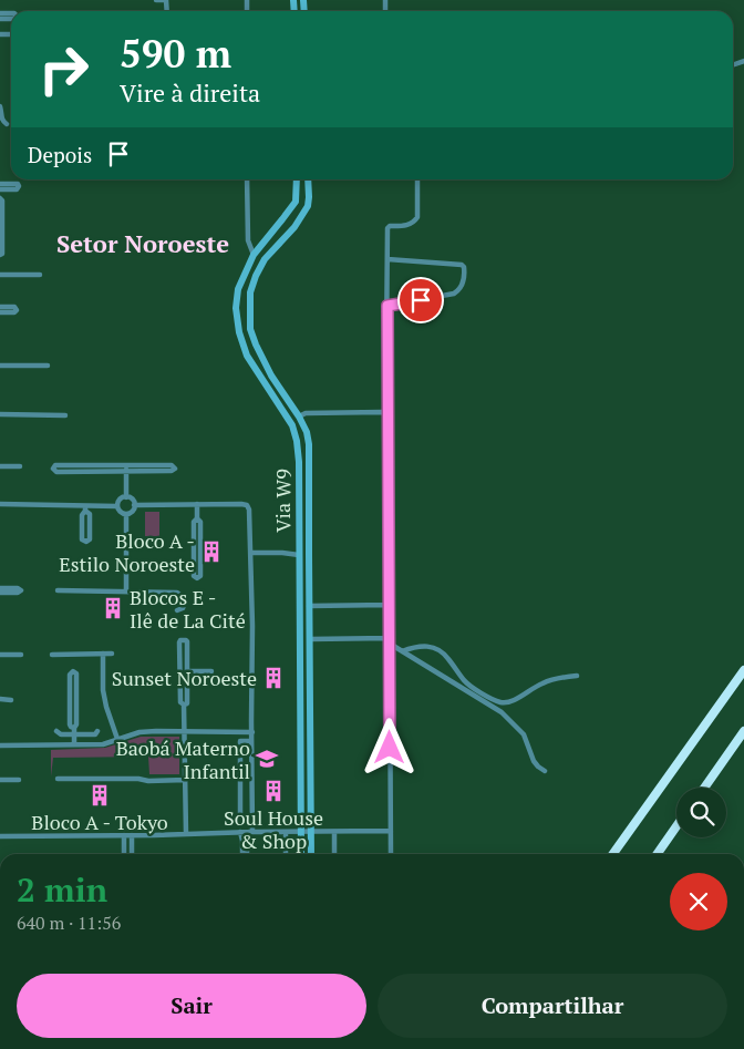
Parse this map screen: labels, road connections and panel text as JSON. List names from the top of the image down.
{
  "streets": {
    "street": ["Via W9"]
  },
  "districts": ["Setor Noroeste"],
  "places": {
    "building": [
      "Bloco A - Estilo Noroeste",
      "Blocos E - Ilê de La Cité",
      "Sunset Noroeste",
      "Soul House & Shop",
      "Bloco A - Tokyo"
    ],
    "school or university": ["Baobá Materno Infantil"]
  },
  "page": {
    "turn": ["590 m", "Vire à direita"],
    "then": "Depois",
    "heading": ["2 min", "640 m · 11:56"],
    "buttons": ["Sair", "Compartilhar"]
  }
}
